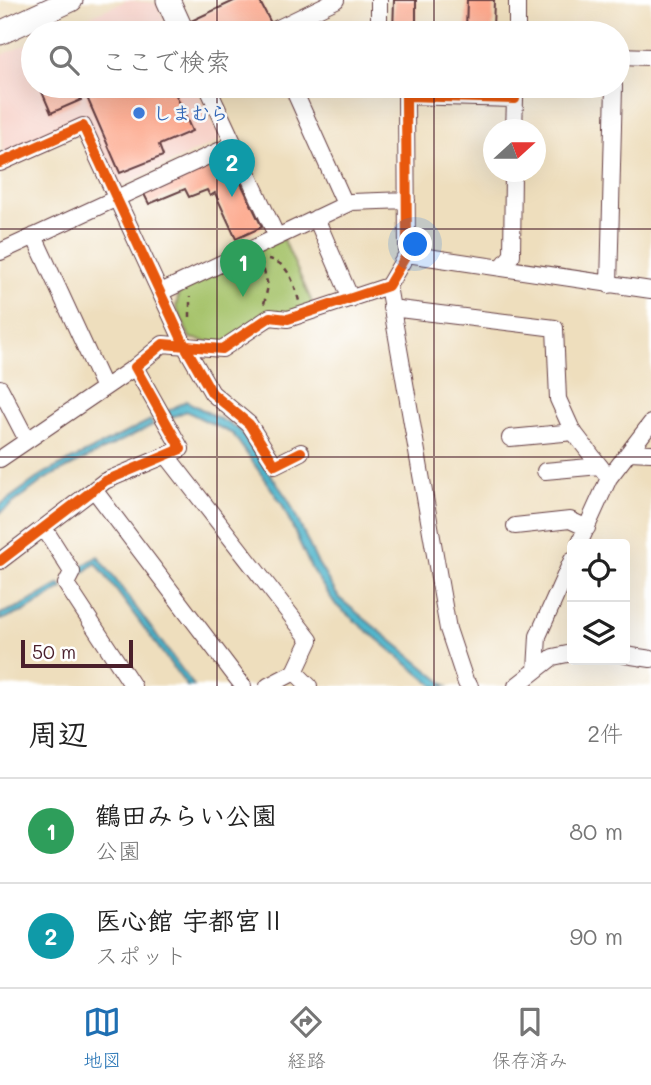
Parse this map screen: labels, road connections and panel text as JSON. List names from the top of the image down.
{
  "places": ["しまむら"],
  "scale_bar": "50 m",
  "north": "right",
  "page": {
    "search": "ここで検索",
    "pins": ["2", "1"],
    "scale": "50 m",
    "heading": ["周辺", "2件"],
    "list": [
      {
        "mark": "1",
        "name": "鶴田みらい公園",
        "note": "公園",
        "value": "80 m"
      },
      {
        "mark": "2",
        "name": "医心館 宇都宮Ⅱ",
        "note": "スポット",
        "value": "90 m"
      }
    ],
    "nav": ["地図", "経路", "保存済み"]
  }
}
